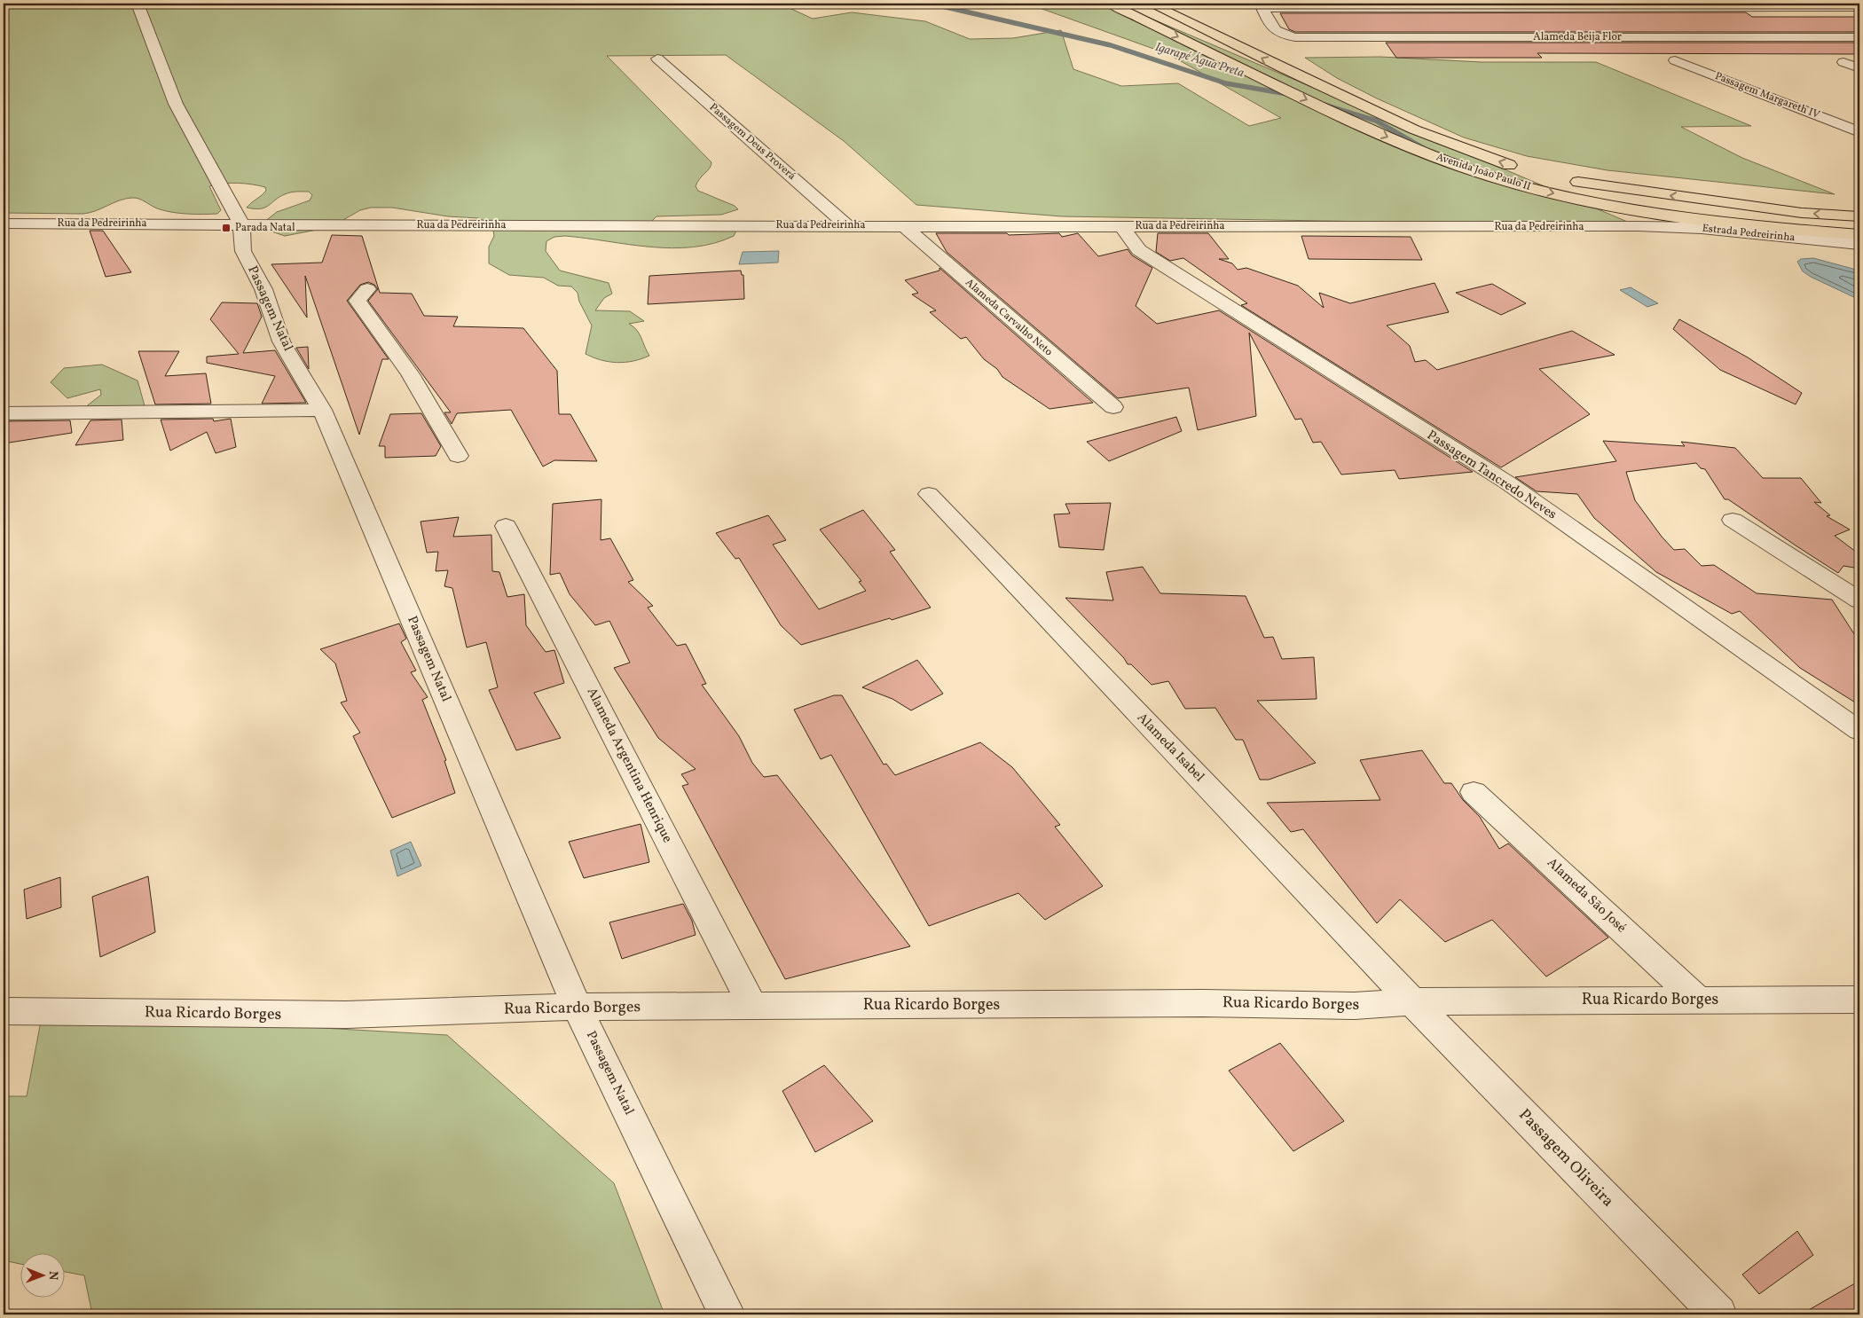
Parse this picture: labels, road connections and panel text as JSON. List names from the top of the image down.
{
  "streets": {
    "main road": ["Avenida João Paulo II"],
    "street": [
      "Alameda Beija Flor",
      "Passagem Margareth IV",
      "Passagem Deus Proverá",
      "Rua da Pedreirinha",
      "Estrada Pedreirinha",
      "Passagem Natal",
      "Alameda Carvalho Neto",
      "Passagem Tancredo Neves",
      "Alameda Isabel",
      "Alameda Argentina Henrique",
      "Alameda São José",
      "Rua Ricardo Borges",
      "Passagem Oliveira"
    ]
  },
  "crossings": [
    ["Passagem Deus Proverá", "Rua da Pedreirinha"],
    ["Rua da Pedreirinha", "Estrada Pedreirinha"],
    ["Rua da Pedreirinha", "Passagem Natal"],
    ["Rua da Pedreirinha", "Alameda Carvalho Neto"],
    ["Rua da Pedreirinha", "Passagem Tancredo Neves"],
    ["Passagem Natal", "Rua Ricardo Borges"],
    ["Alameda Isabel", "Rua Ricardo Borges"],
    ["Alameda Isabel", "Passagem Oliveira"],
    ["Alameda Argentina Henrique", "Rua Ricardo Borges"],
    ["Alameda São José", "Rua Ricardo Borges"],
    ["Rua Ricardo Borges", "Passagem Oliveira"]
  ],
  "water": ["Igarapé Água Preta"],
  "places": {
    "transit": ["Parada Natal"]
  },
  "north": "right"
}
